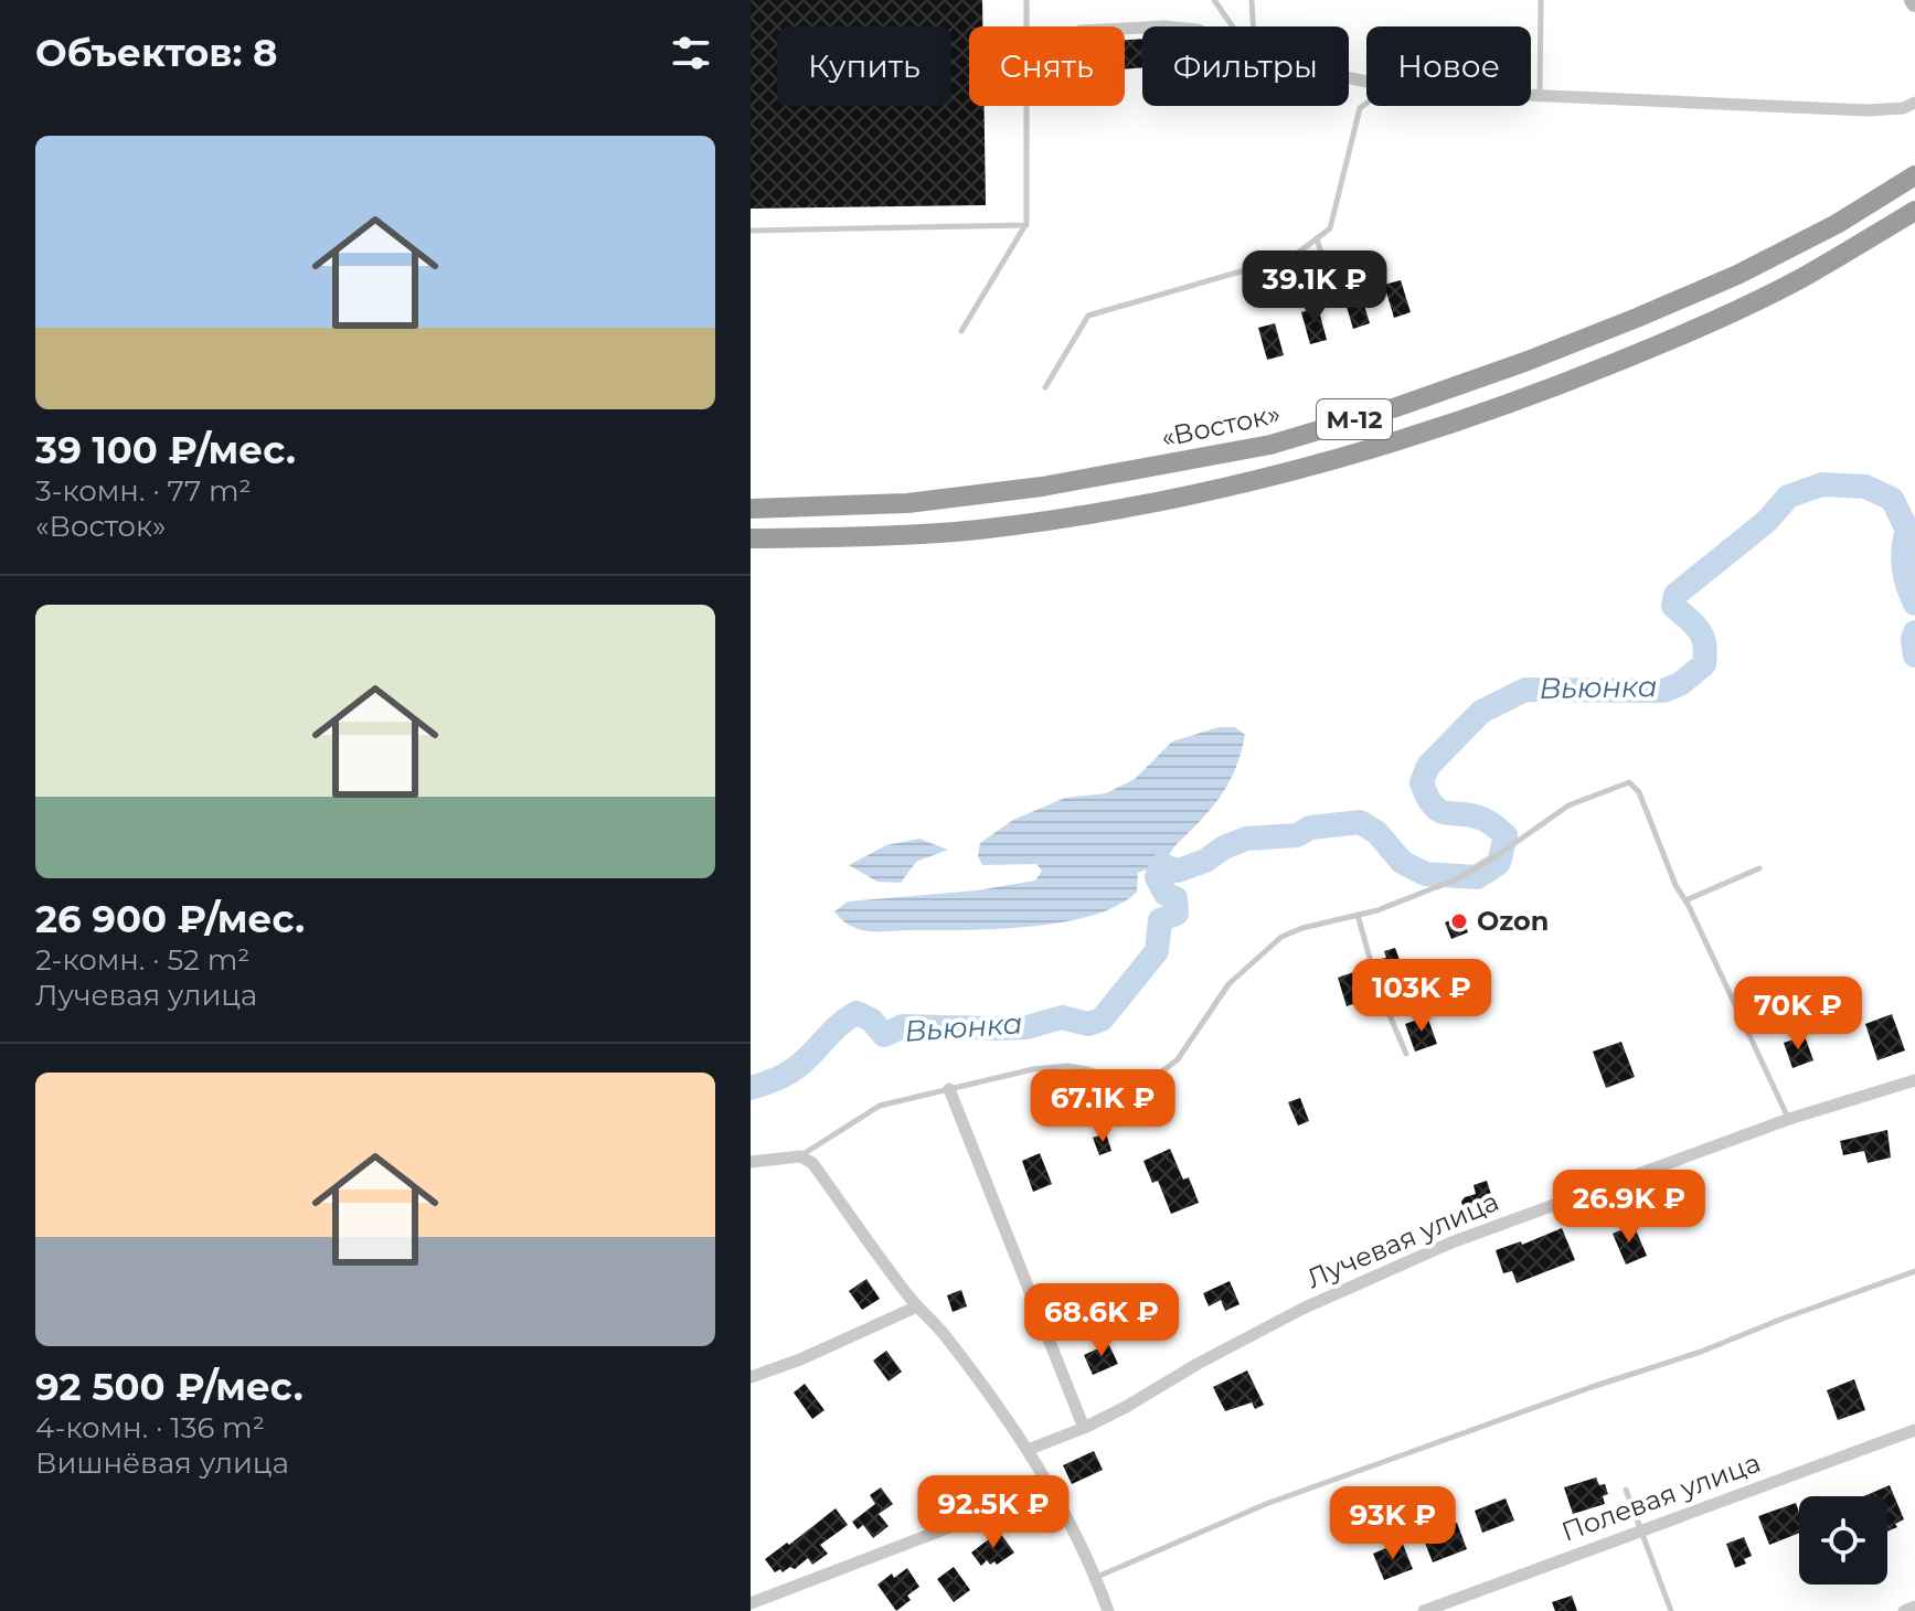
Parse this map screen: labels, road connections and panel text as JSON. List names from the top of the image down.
{
  "streets": {
    "highway": ["М-12", "«Восток»"],
    "street": ["Лучевая улица", "Полевая улица"]
  },
  "water": ["Вьюнка"],
  "places": ["Ozon"],
  "page": {
    "heading": "Объектов: 8",
    "chip": [
      "Купить",
      "Снять",
      "Фильтры",
      "Новое"
    ],
    "list": [
      {
        "name": "39 100 ₽/мес.",
        "note": "3-комн. · 77 m² · «Восток»"
      },
      {
        "name": "26 900 ₽/мес.",
        "note": "2-комн. · 52 m² · Лучевая улица"
      },
      {
        "name": "92 500 ₽/мес.",
        "note": "4-комн. · 136 m² · Вишнёвая улица"
      }
    ],
    "price": [
      "39.1K ₽",
      "103K ₽",
      "70K ₽",
      "67.1K ₽",
      "26.9K ₽",
      "68.6K ₽",
      "92.5K ₽",
      "93K ₽"
    ]
  }
}
